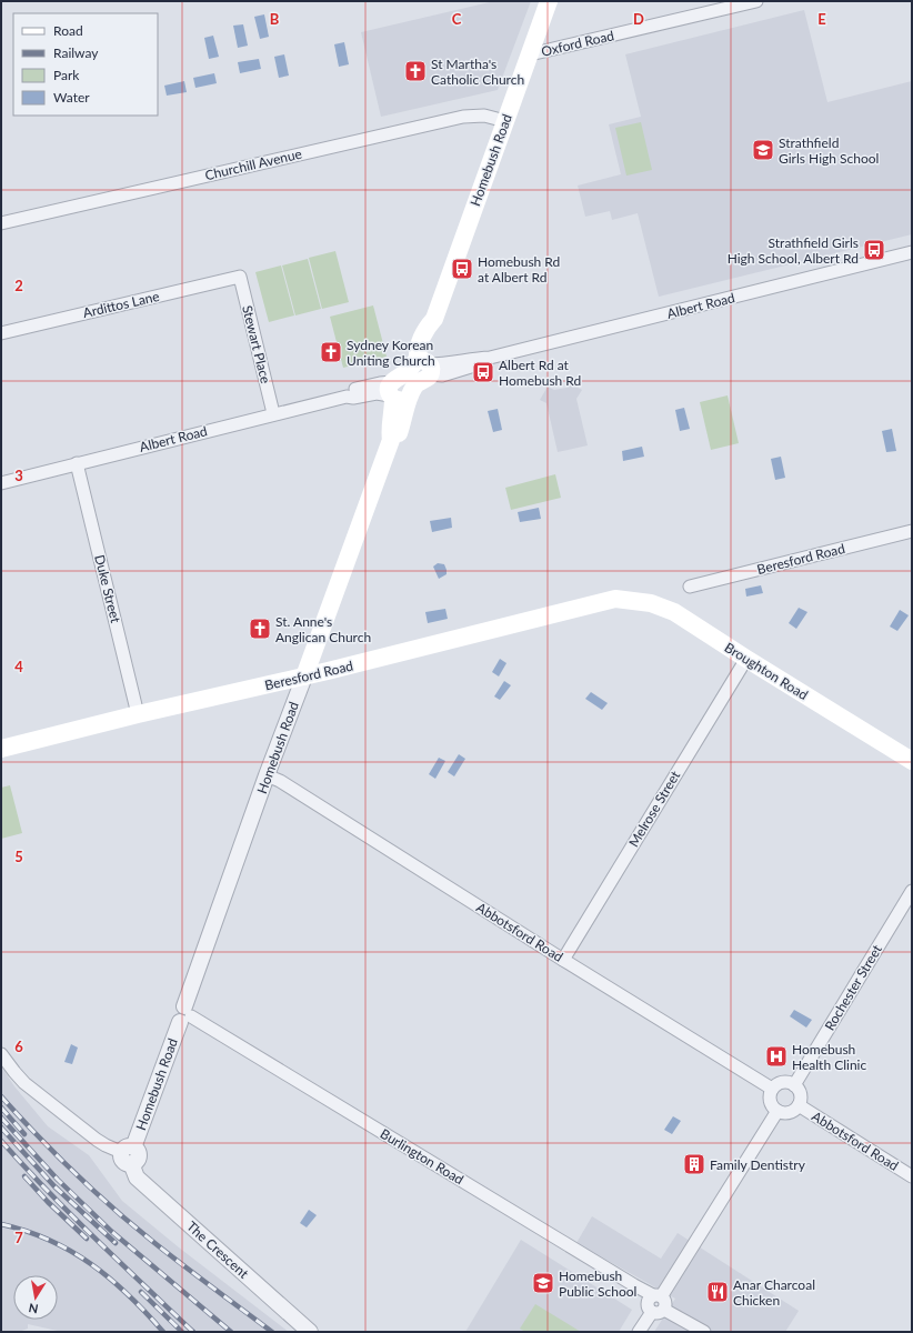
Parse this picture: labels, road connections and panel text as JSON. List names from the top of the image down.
{
  "streets": {
    "main road": ["Homebush Road", "Beresford Road", "Broughton Road"],
    "street": [
      "Oxford Road",
      "Churchill Avenue",
      "Ardittos Lane",
      "Albert Road",
      "Stewart Place",
      "Duke Street",
      "Melrose Street",
      "Abbotsford Road",
      "Rochester Street",
      "Burlington Road",
      "The Crescent"
    ]
  },
  "crossings": [
    ["Oxford Road", "Homebush Road"],
    ["Homebush Road", "Churchill Avenue"],
    ["Homebush Road", "Albert Road"],
    ["Homebush Road", "Beresford Road"],
    ["Homebush Road", "Abbotsford Road"],
    ["Homebush Road", "Burlington Road"],
    ["Homebush Road", "The Crescent"],
    ["Ardittos Lane", "Stewart Place"],
    ["Albert Road", "Stewart Place"],
    ["Albert Road", "Duke Street"],
    ["Beresford Road", "Duke Street"],
    ["Beresford Road", "Broughton Road"],
    ["Broughton Road", "Melrose Street"],
    ["Melrose Street", "Abbotsford Road"],
    ["Abbotsford Road", "Rochester Street"]
  ],
  "places": {
    "church": ["St Martha's Catholic Church", "Sydney Korean Uniting Church", "St. Anne's Anglican Church"],
    "school or university": ["Strathfield Girls High School", "Homebush Public School"],
    "bus stop": ["Strathfield Girls High School, Albert Rd", "Homebush Rd at Albert Rd", "Albert Rd at Homebush Rd"],
    "hospital": ["Homebush Health Clinic"],
    "building": ["Family Dentistry"],
    "restaurant": ["Anar Charcoal Chicken"]
  },
  "legend": [
    "Road",
    "Railway",
    "Park",
    "Water"
  ],
  "north": "bottom",
  "grid": {
    "columns": [
      "B",
      "C",
      "D",
      "E"
    ],
    "rows": [
      "2",
      "3",
      "4",
      "5",
      "6",
      "7"
    ]
  }
}
